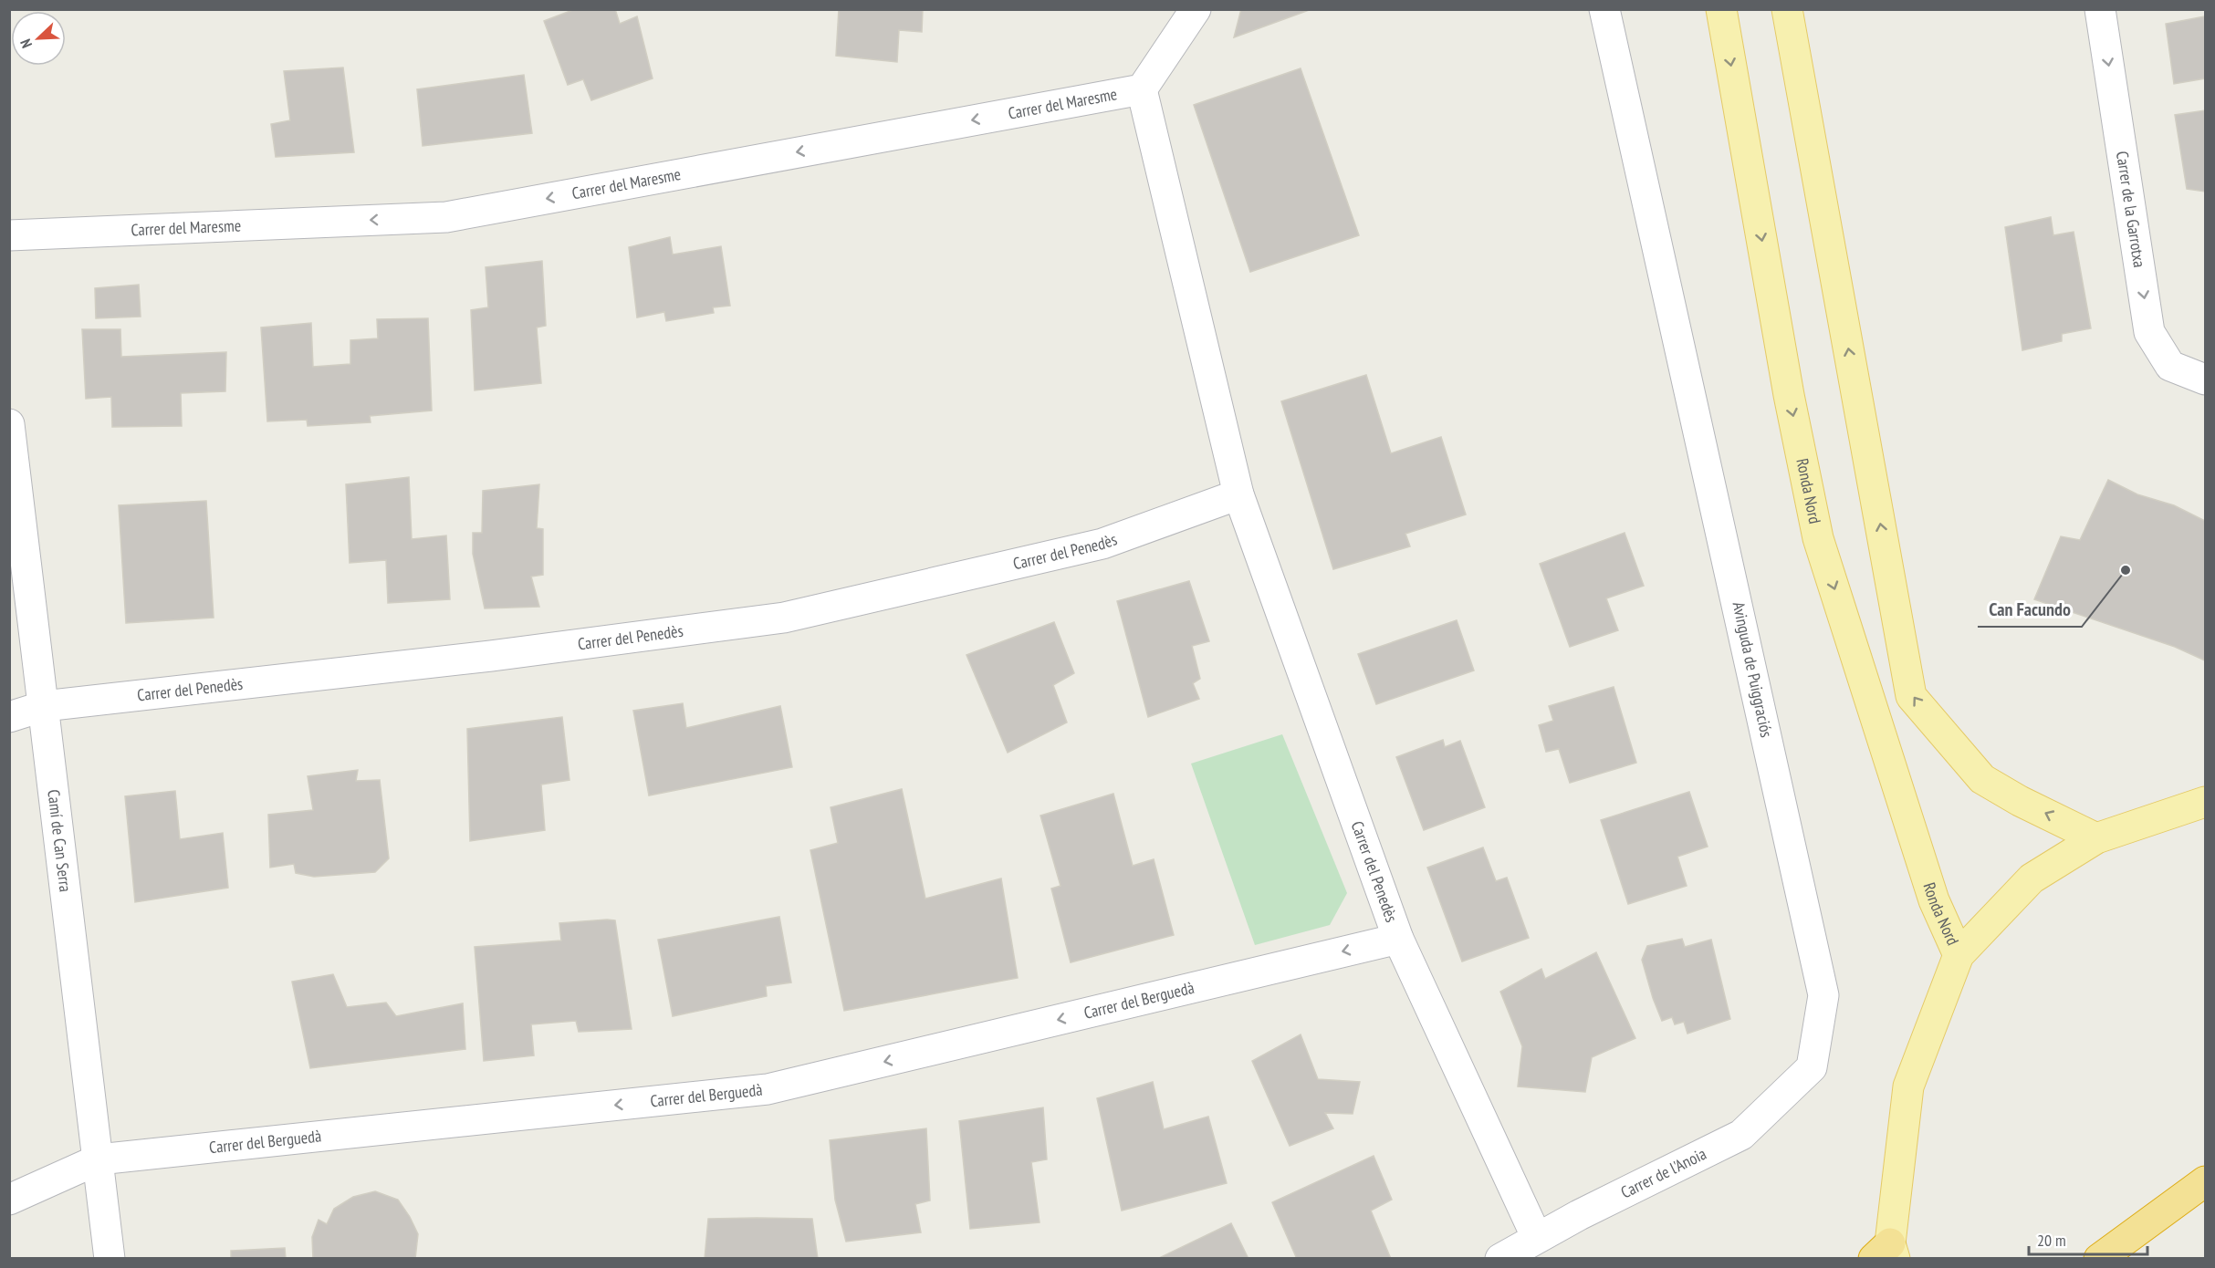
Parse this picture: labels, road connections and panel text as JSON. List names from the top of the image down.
{
  "streets": {
    "main road": ["Ronda Nord"],
    "street": [
      "Carrer del Maresme",
      "Carrer de la Garrotxa",
      "Carrer del Penedès",
      "Avinguda de Puiggraciós",
      "Camí de Can Serra",
      "Carrer del Berguedà",
      "Carrer de l'Anoia"
    ]
  },
  "crossings": [
    ["Carrer del Maresme", "Carrer del Penedès"],
    ["Carrer del Penedès", "Camí de Can Serra"],
    ["Carrer del Penedès", "Carrer del Berguedà"],
    ["Carrer del Penedès", "Carrer de l'Anoia"],
    ["Avinguda de Puiggraciós", "Carrer de l'Anoia"],
    ["Camí de Can Serra", "Carrer del Berguedà"]
  ],
  "one_way": ["Carrer del Maresme", "Carrer de la Garrotxa", "Carrer del Berguedà"],
  "places": ["Can Facundo"],
  "scale_bar": "20 m",
  "north": "bottom left"
}
